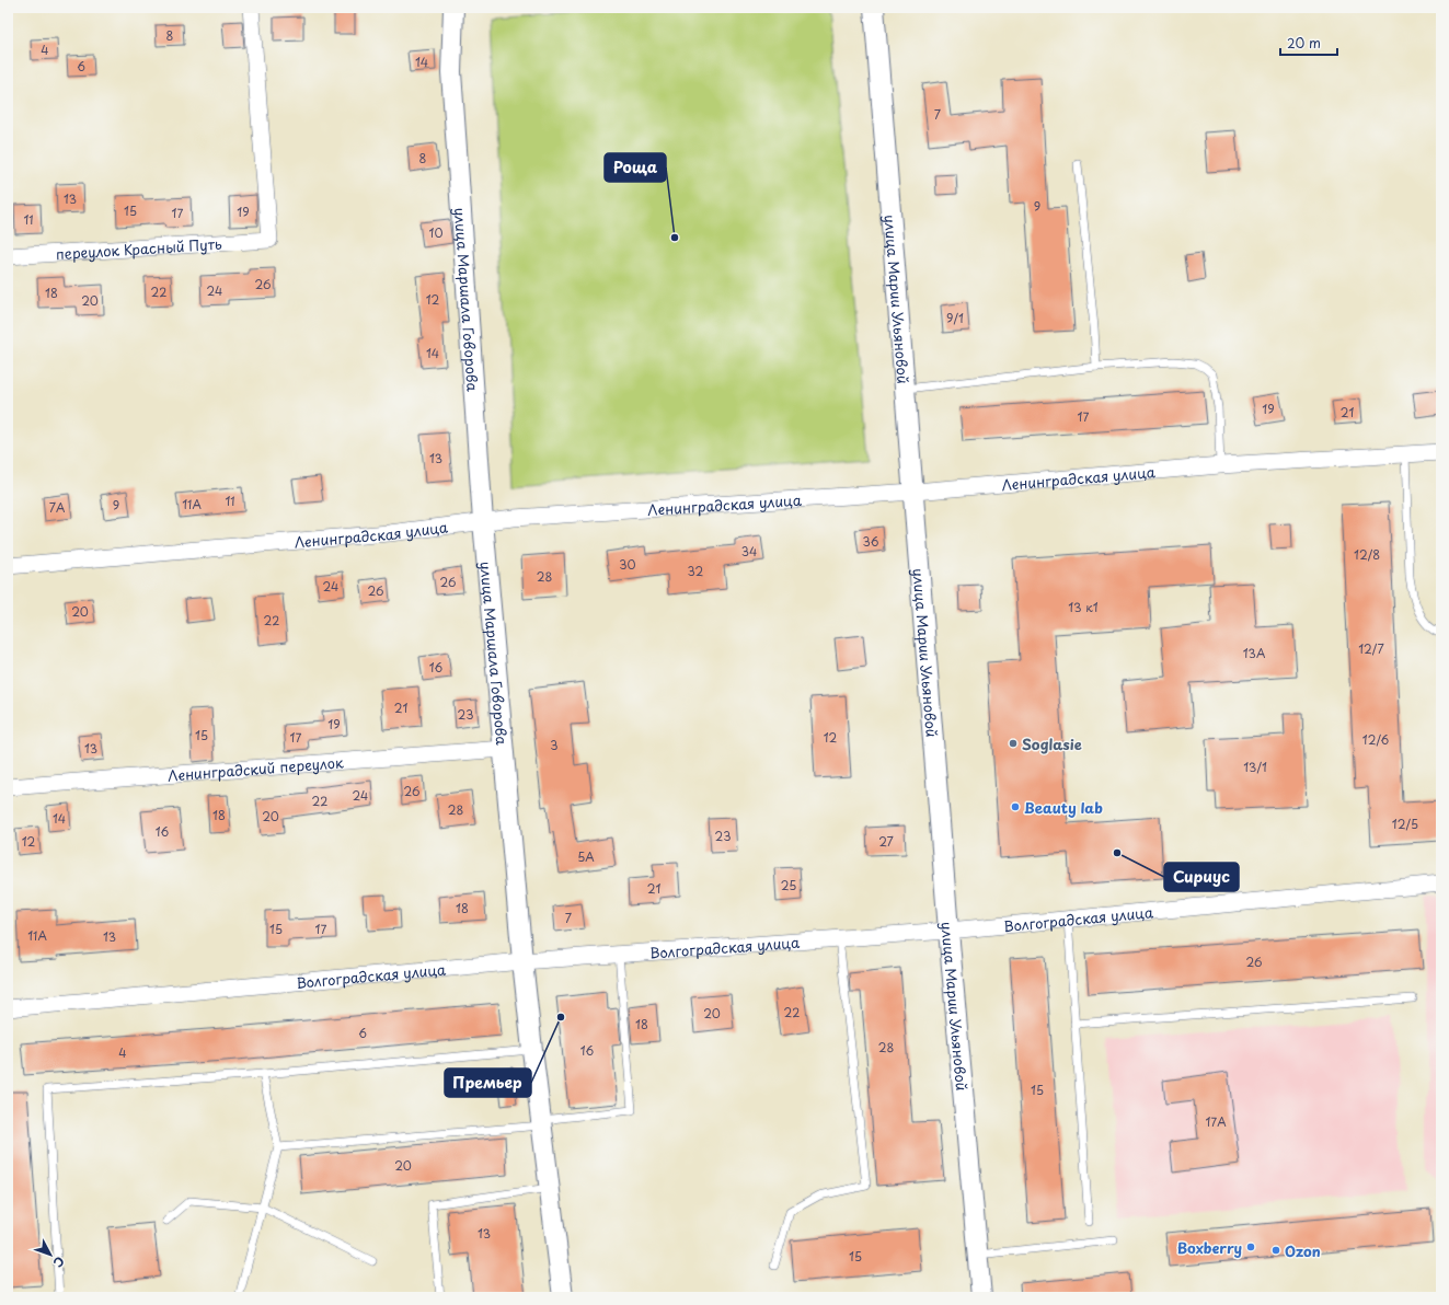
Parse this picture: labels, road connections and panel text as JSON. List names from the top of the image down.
{
  "streets": {
    "street": [
      "переулок Красный Путь",
      "улица Марии Ульяновой",
      "улица Маршала Говорова",
      "Ленинградская улица",
      "Ленинградский переулок",
      "Волгоградская улица"
    ]
  },
  "crossings": [
    ["улица Марии Ульяновой", "Ленинградская улица"],
    ["улица Марии Ульяновой", "Волгоградская улица"],
    ["улица Маршала Говорова", "Ленинградская улица"],
    ["улица Маршала Говорова", "Ленинградский переулок"],
    ["улица Маршала Говорова", "Волгоградская улица"]
  ],
  "places": [
    "Роща",
    "Soglasie",
    "Beauty lab",
    "Сириус",
    "Премьер",
    "Boxberry",
    "Ozon"
  ],
  "house_numbers": [
    "8",
    "4",
    "14",
    "6",
    "7",
    "8",
    "13",
    "9",
    "15",
    "19",
    "17",
    "11",
    "10",
    "26",
    "24",
    "22",
    "18",
    "12",
    "20",
    "9/1",
    "14",
    "19",
    "21",
    "17",
    "13",
    "11",
    "11А",
    "9",
    "7А",
    "36",
    "34",
    "12/8",
    "30",
    "32",
    "28",
    "26",
    "24",
    "26",
    "13 к1",
    "20",
    "22",
    "12/7",
    "13А",
    "16",
    "21",
    "23",
    "19",
    "15",
    "17",
    "12",
    "12/6",
    "3",
    "13",
    "13/1",
    "26",
    "24",
    "22",
    "28",
    "18",
    "20",
    "14",
    "12/5",
    "16",
    "23",
    "12",
    "27",
    "5А",
    "25",
    "21",
    "18",
    "7",
    "15",
    "17",
    "11А",
    "13",
    "26",
    "22",
    "20",
    "18",
    "6",
    "28",
    "16",
    "4",
    "15",
    "17А",
    "20",
    "13",
    "15"
  ],
  "scale_bar": "20 m",
  "north": "bottom right"
}
